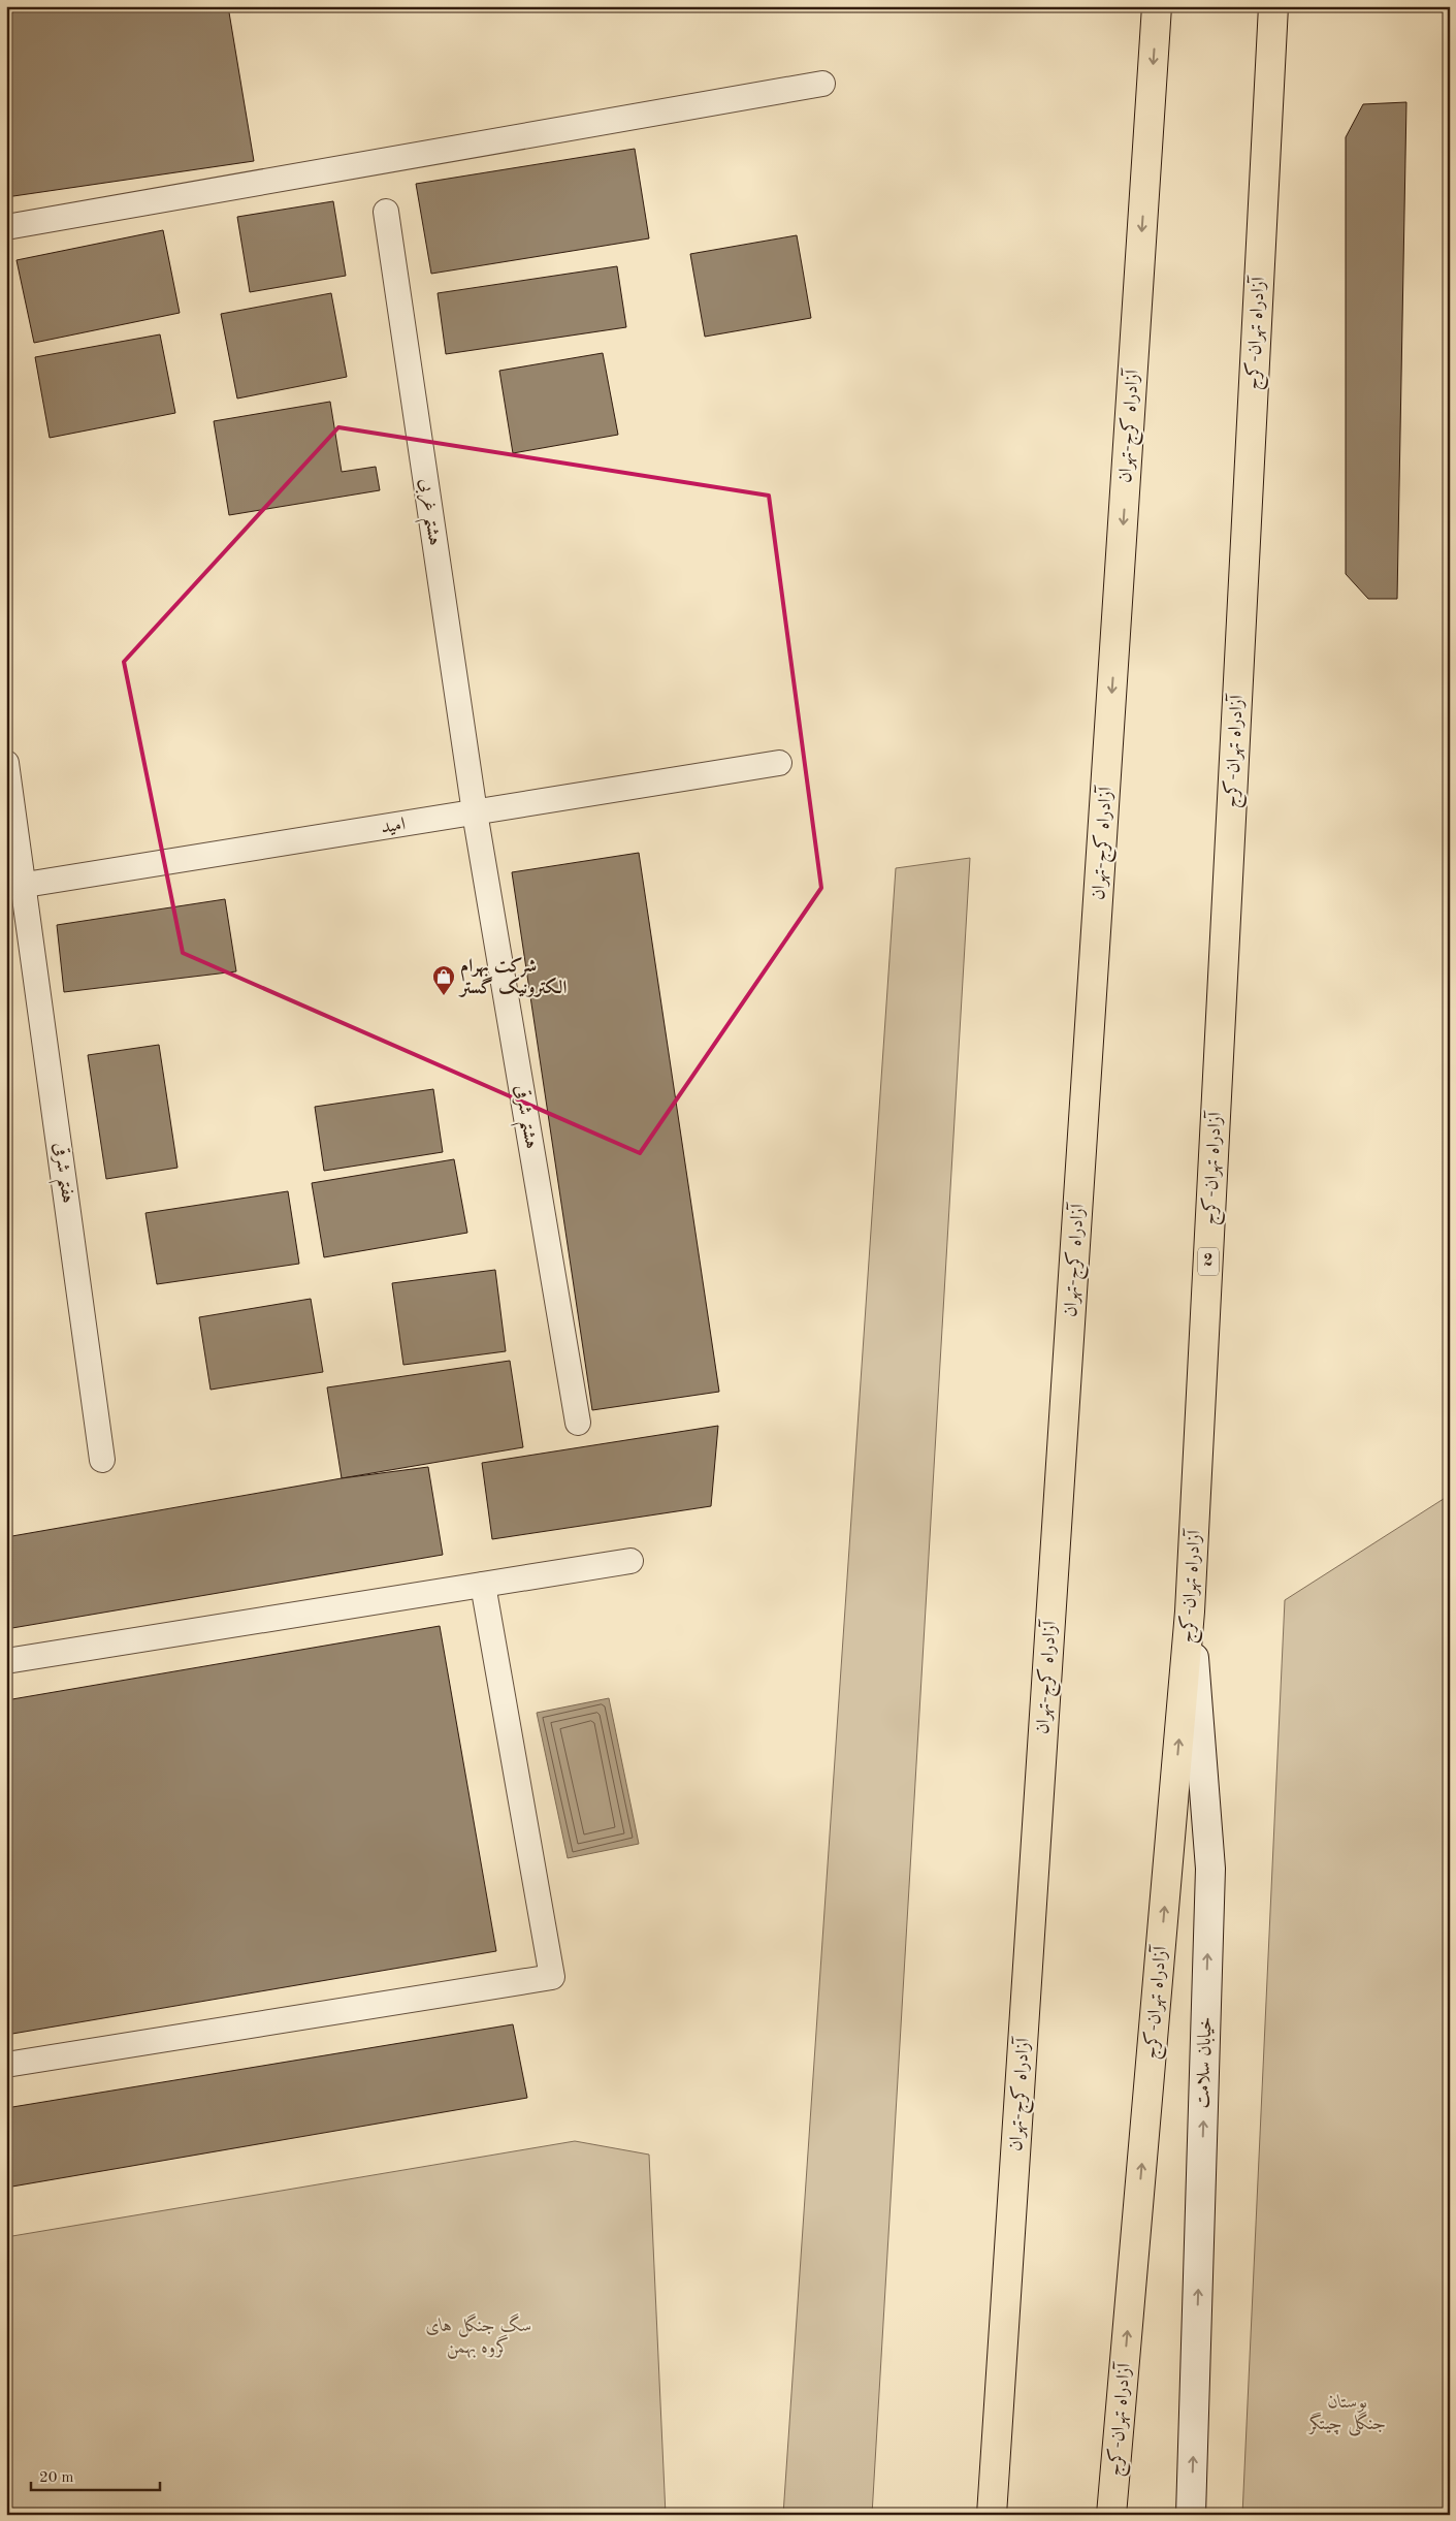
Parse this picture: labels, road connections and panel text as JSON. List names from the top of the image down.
{
  "streets": {
    "highway": ["آزادراه تهران-کرج", "آزادراه کرج-تهران", "2"],
    "main road": ["خیابان سلامت"],
    "lane": [
      "هشتم غربی",
      "امید",
      "هشتم شرقی",
      "هفتم شرقی"
    ]
  },
  "crossings": [
    ["آزادراه تهران-کرج", "خیابان سلامت"],
    ["هشتم غربی", "امید"],
    ["هشتم غربی", "هشتم شرقی"],
    ["امید", "هشتم شرقی"],
    ["امید", "هفتم شرقی"]
  ],
  "one_way": ["آزادراه تهران-کرج", "آزادراه کرج-تهران", "خیابان سلامت"],
  "parks": ["سگ جنگل های گروه بهمن", "بوستان جنگلی چیتگر"],
  "places": {
    "shop": ["شرکت بهرام الکترونیک گستر"]
  },
  "scale_bar": "20 m"
}
